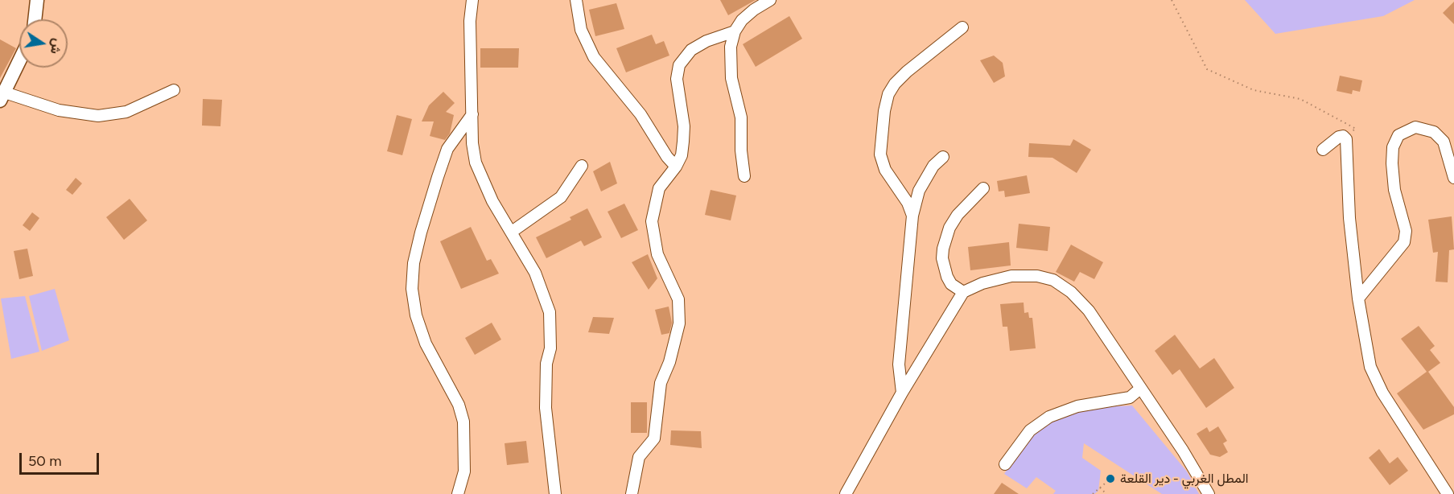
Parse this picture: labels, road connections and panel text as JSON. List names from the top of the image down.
{
  "places": ["المطل الغربي - دير القلعة"],
  "scale_bar": "50 m",
  "north": "right"
}
